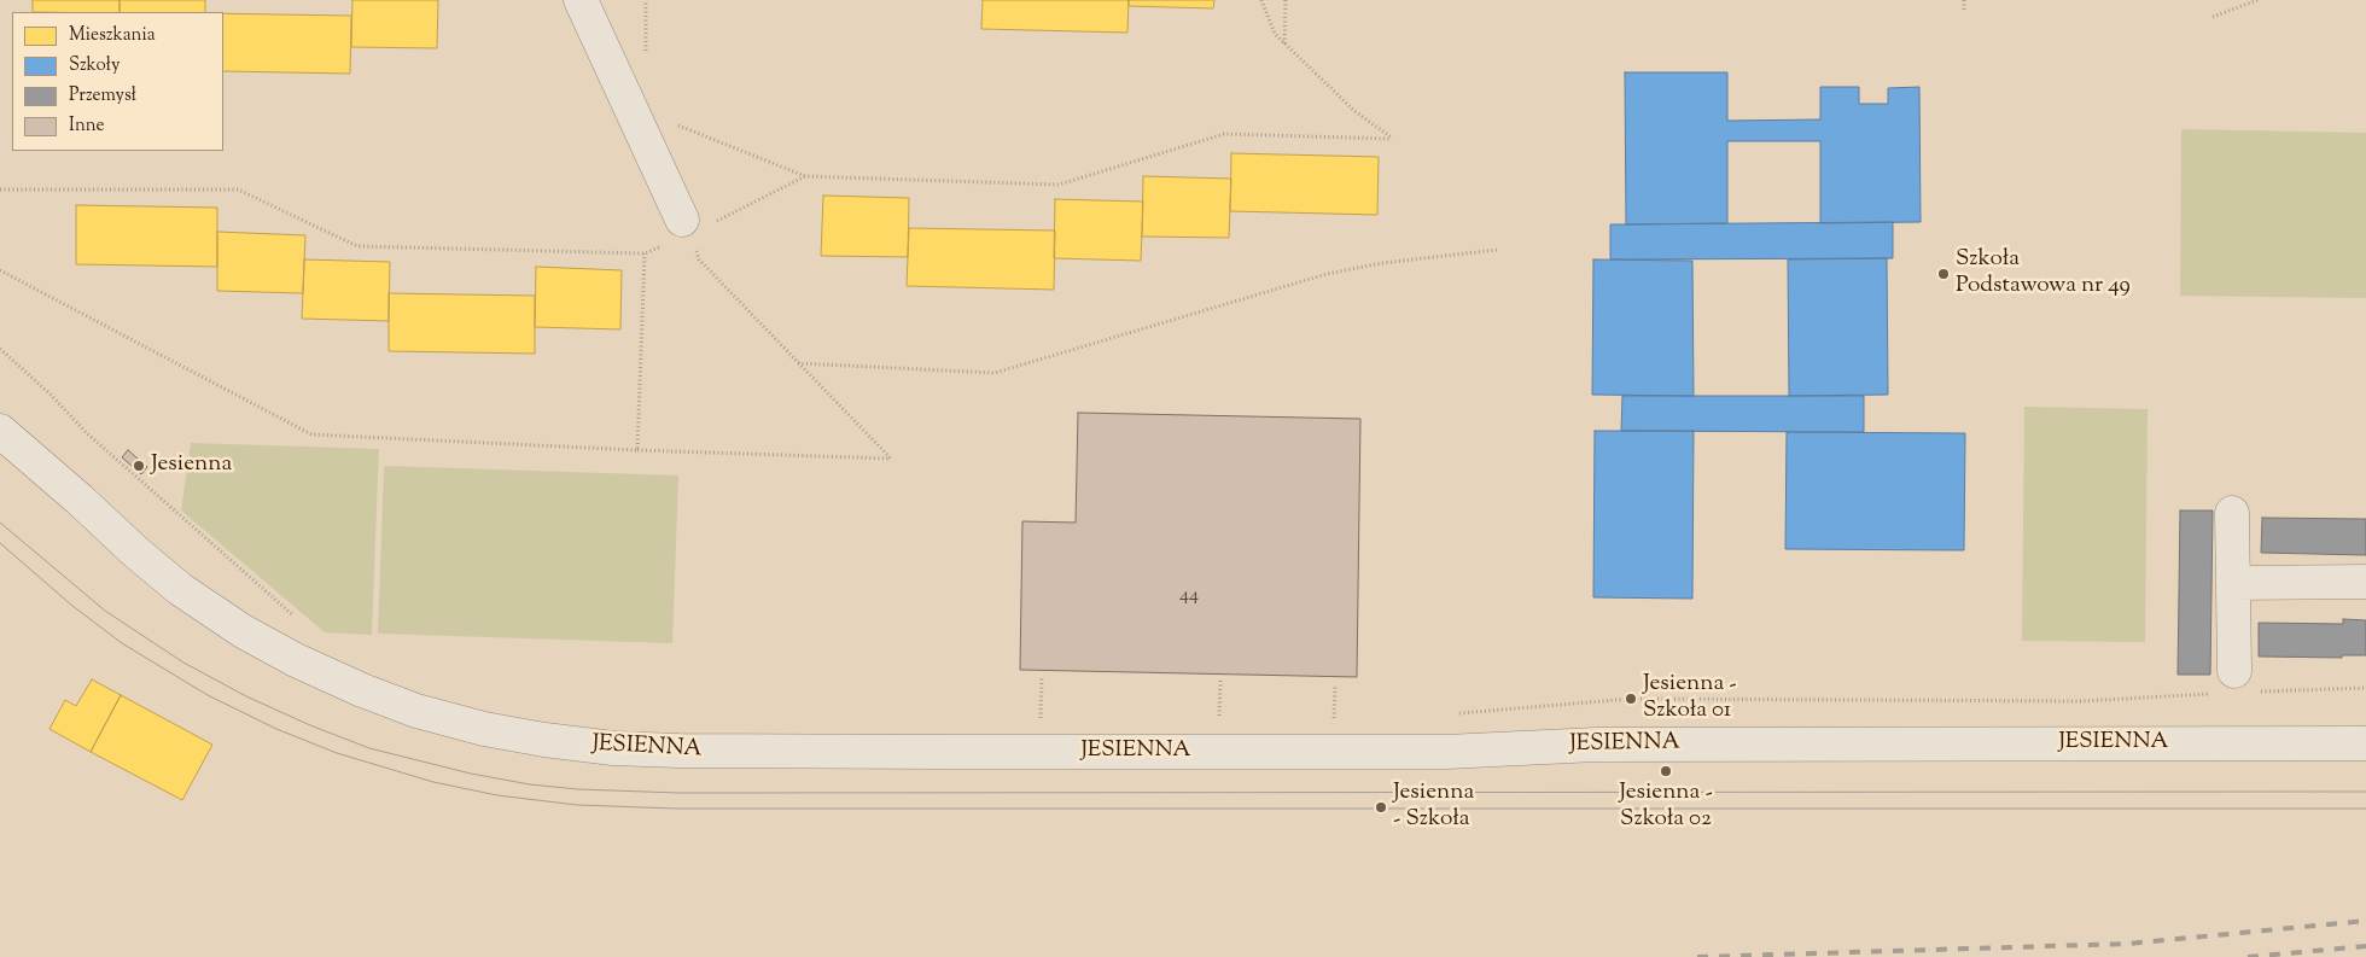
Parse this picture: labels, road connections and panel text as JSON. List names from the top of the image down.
{
  "streets": {
    "street": ["JESIENNA"]
  },
  "places": [
    "Szkoła Podstawowa nr 49",
    "Jesienna",
    "Jesienna - Szkoła 01",
    "Jesienna - Szkoła 02",
    "Jesienna - Szkoła"
  ],
  "house_numbers": ["44"],
  "legend": [
    "Mieszkania",
    "Szkoły",
    "Przemysł",
    "Inne"
  ]
}
